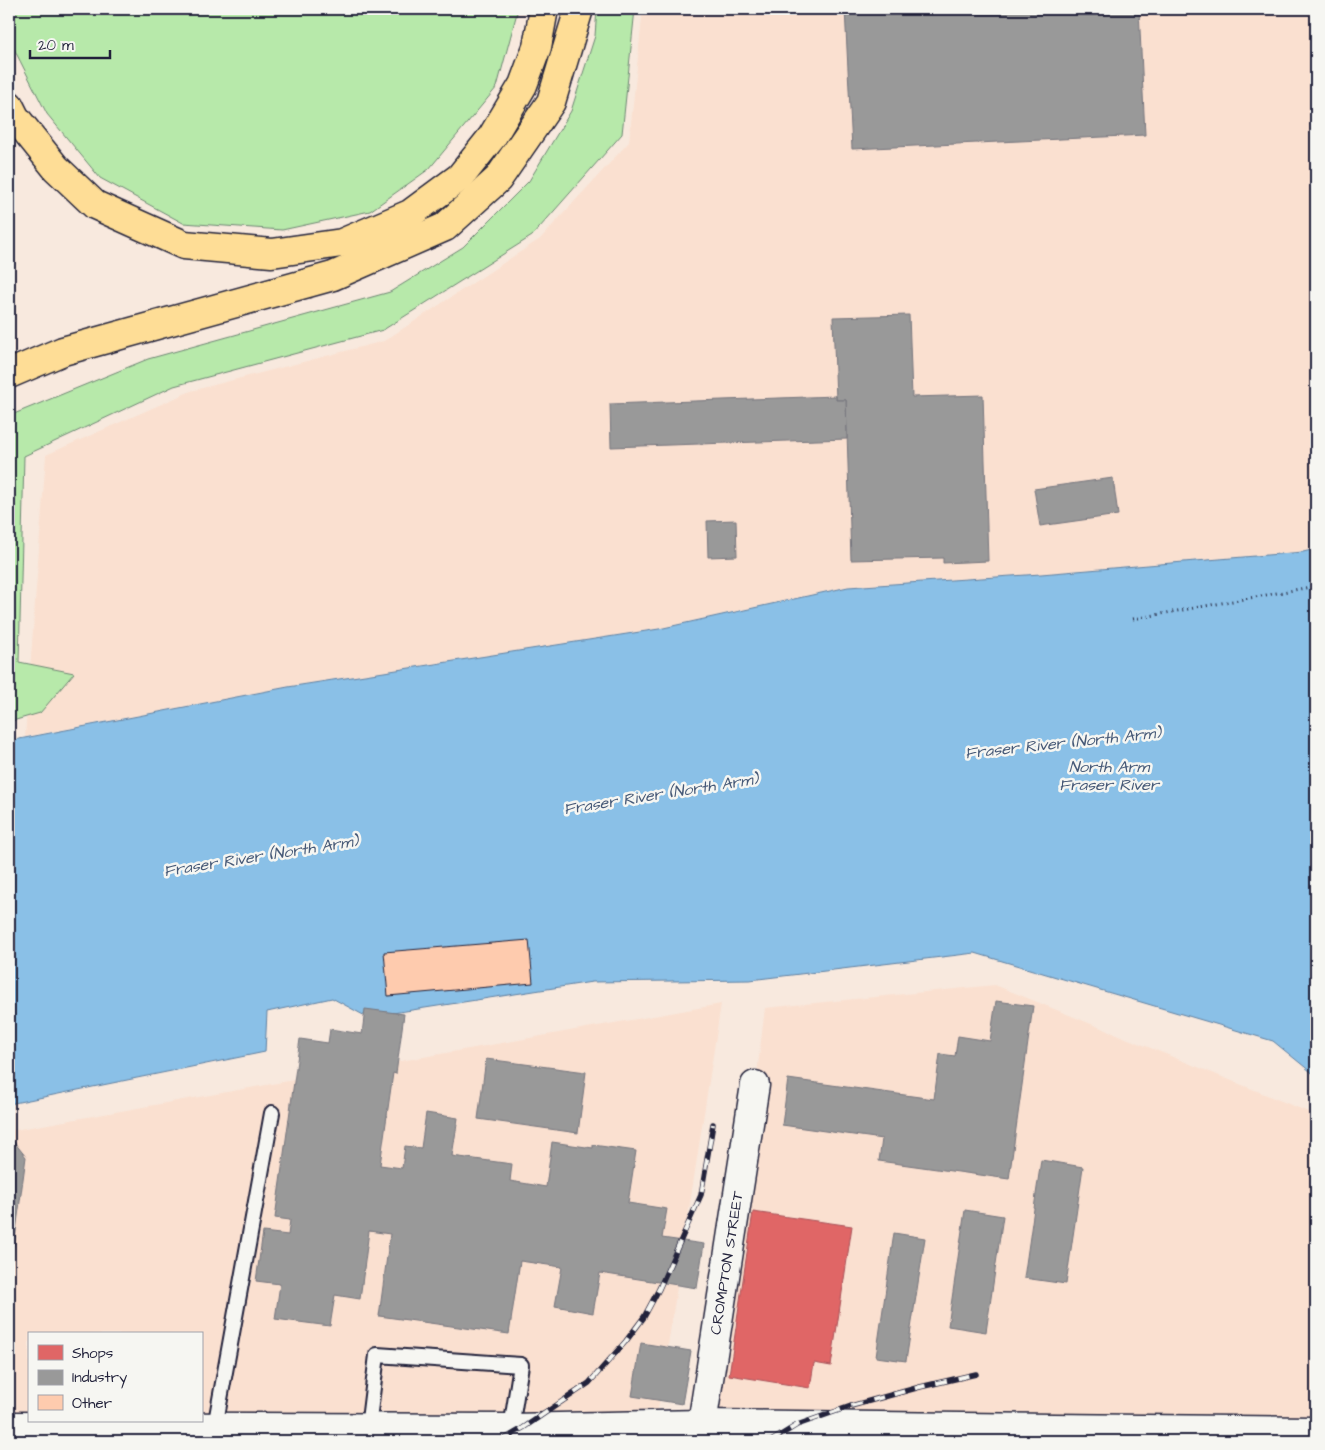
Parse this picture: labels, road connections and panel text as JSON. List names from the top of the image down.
{
  "streets": {
    "street": ["CROMPTON STREET"]
  },
  "water": ["Fraser River (North Arm)", "North Arm Fraser River"],
  "legend": ["Shops", "Industry", "Other"],
  "scale_bar": "20 m"
}
